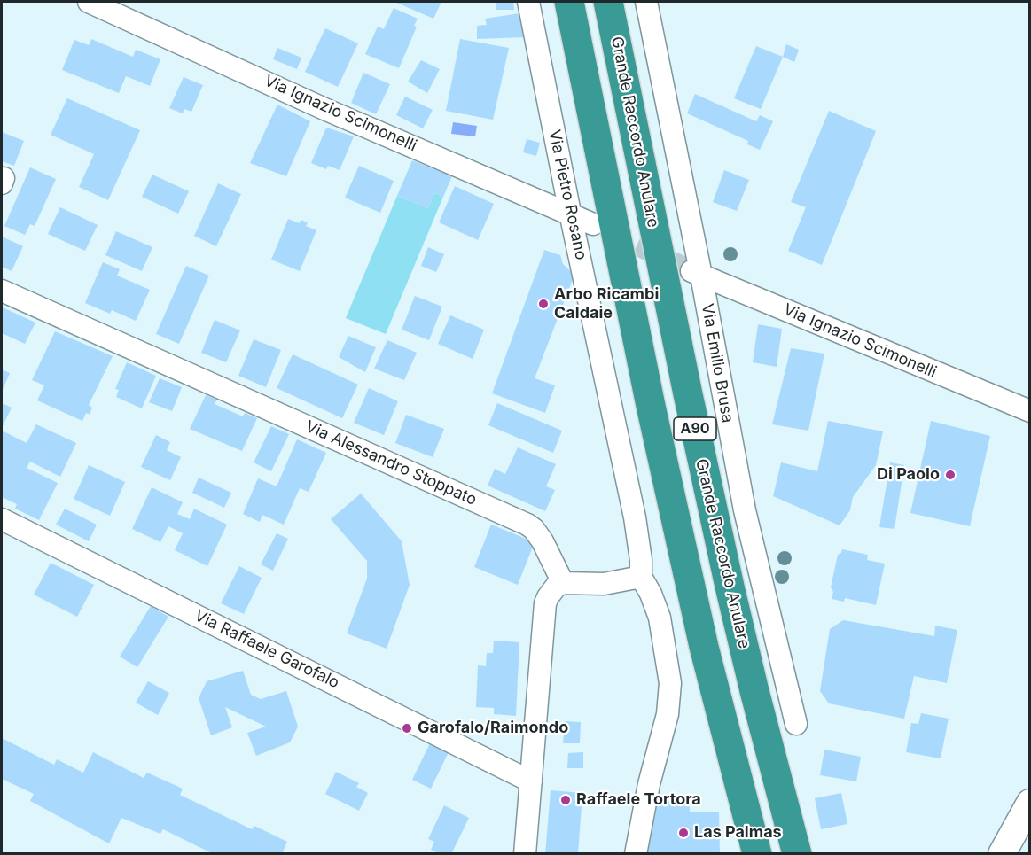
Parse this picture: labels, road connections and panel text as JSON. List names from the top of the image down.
{
  "streets": {
    "highway": ["Grande Raccordo Anulare", "A90"],
    "street": [
      "Via Ignazio Scimonelli",
      "Via Pietro Rosano",
      "Via Emilio Brusa",
      "Via Alessandro Stoppato",
      "Via Raffaele Garofalo"
    ]
  },
  "crossings": [
    ["Via Ignazio Scimonelli", "Via Pietro Rosano"],
    ["Via Ignazio Scimonelli", "Via Emilio Brusa"]
  ],
  "places": [
    "Arbo Ricambi Caldaie",
    "Di Paolo",
    "Garofalo/Raimondo",
    "Raffaele Tortora",
    "Las Palmas"
  ]
}
